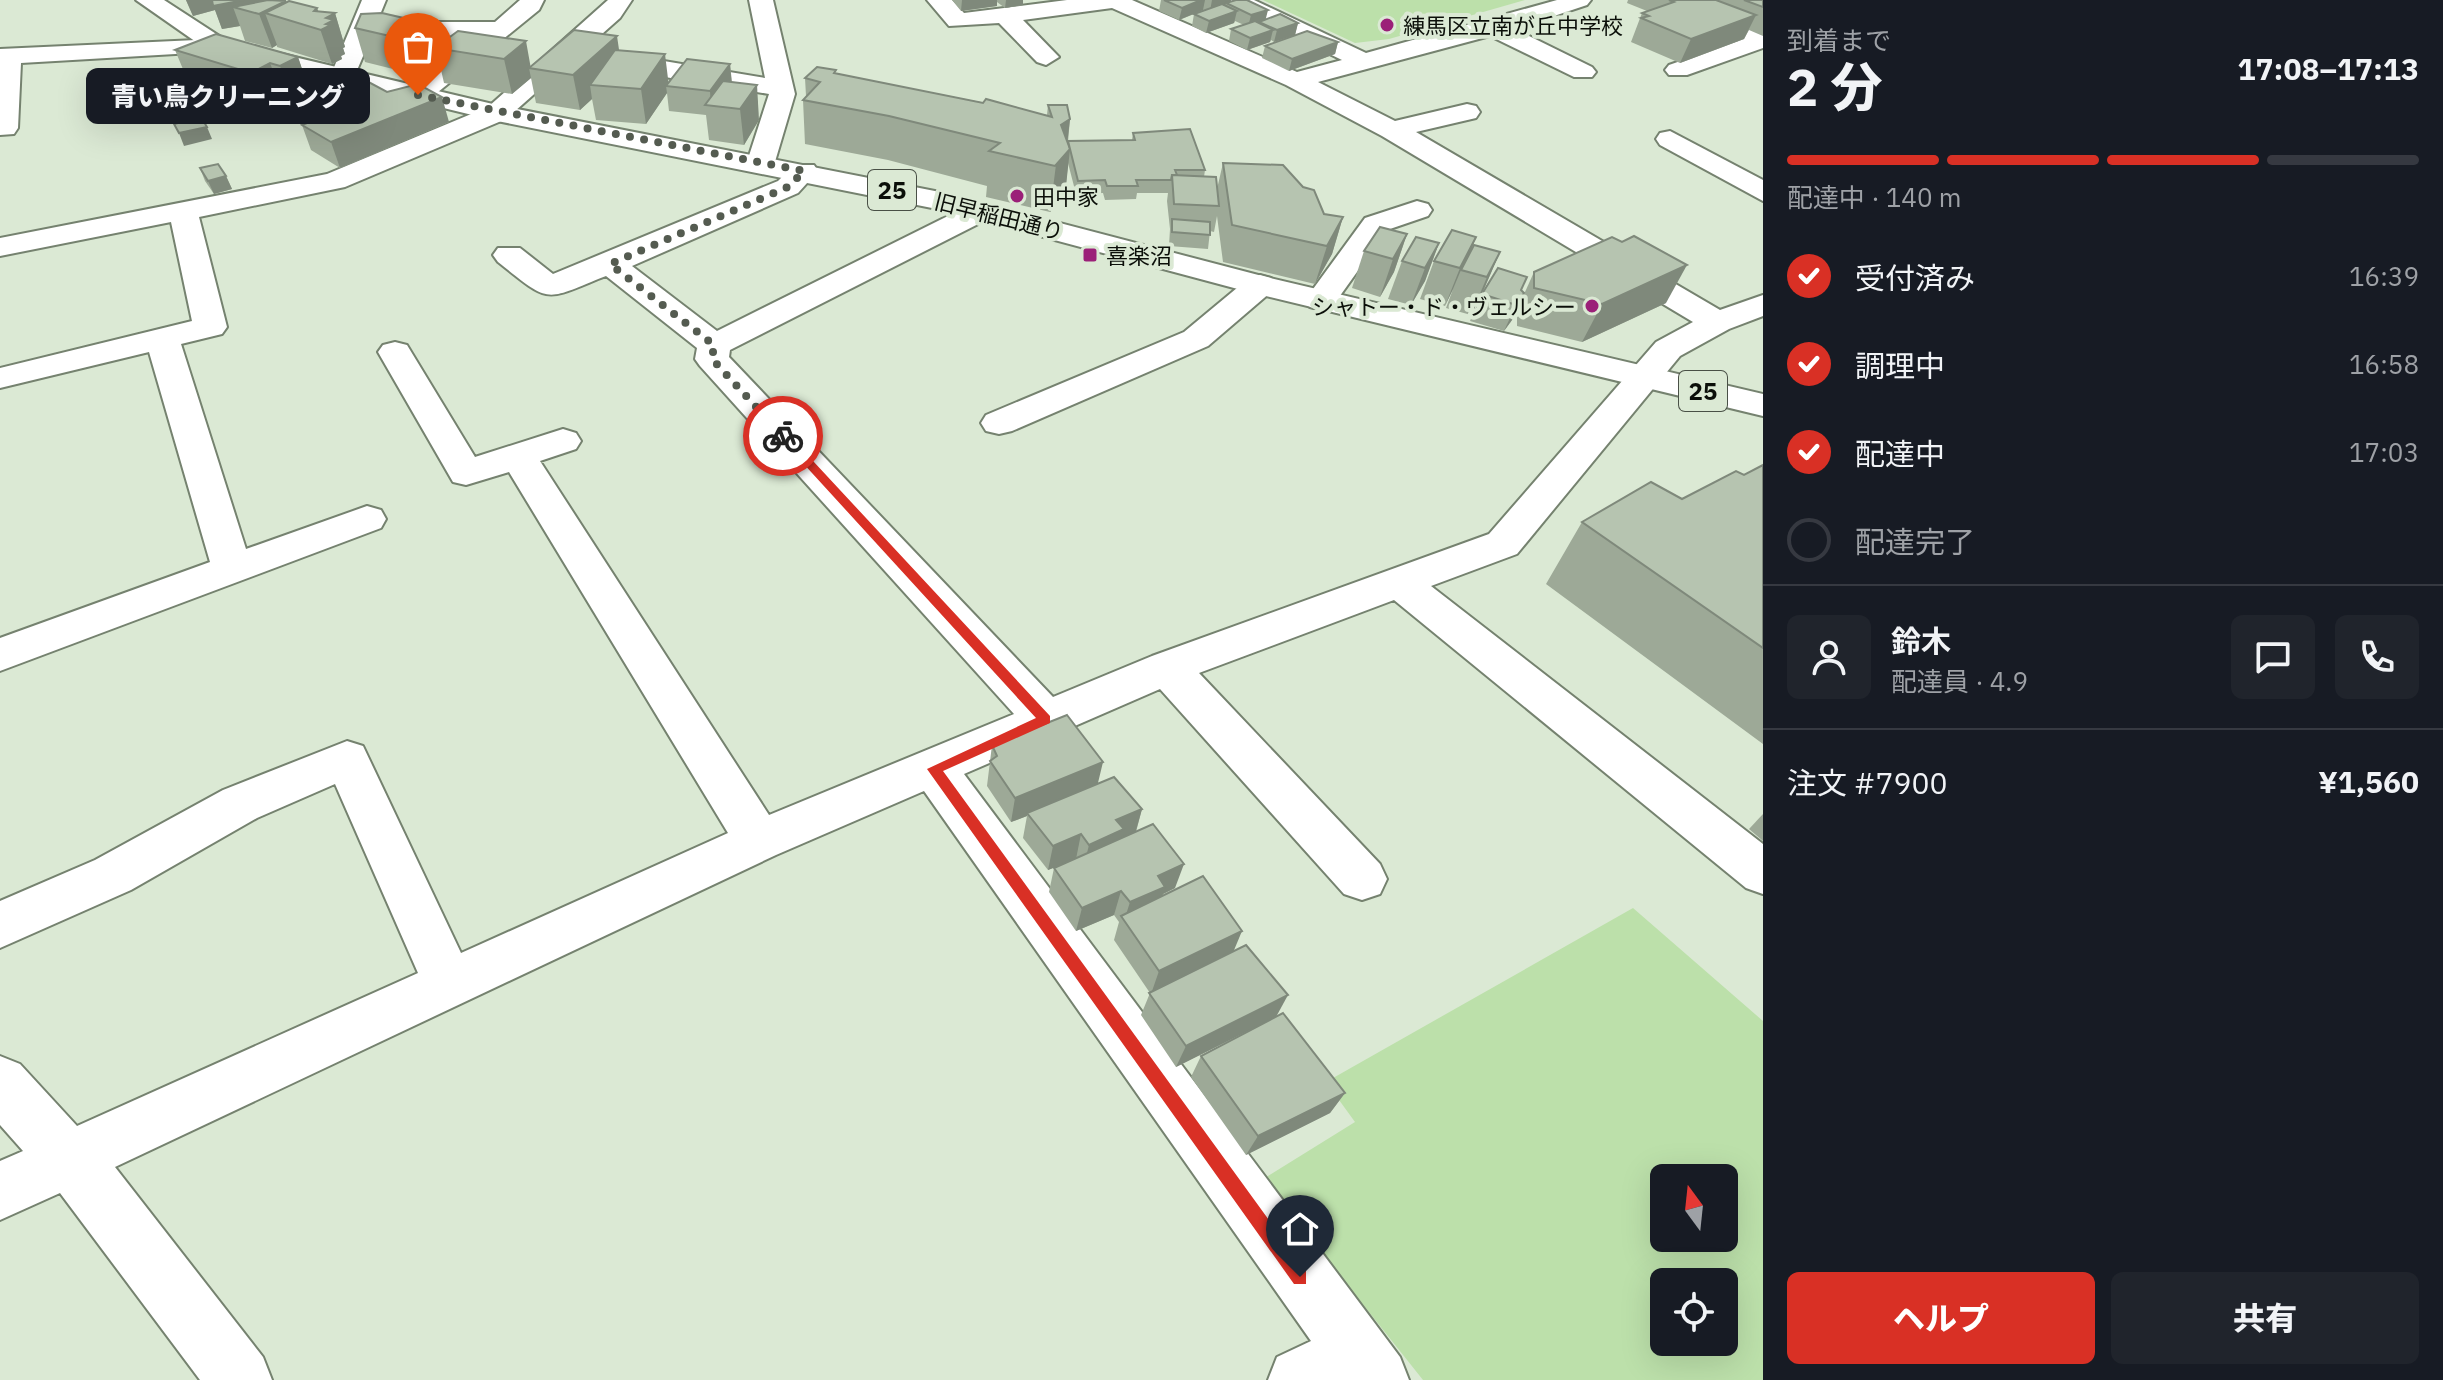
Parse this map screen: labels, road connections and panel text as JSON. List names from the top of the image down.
{
  "streets": {
    "street": ["25", "旧早稲田通り"]
  },
  "places": {
    "other": [
      "練馬区立南が丘中学校",
      "青い鳥クリーニング",
      "田中家",
      "シャトー・ド・ヴェルシー"
    ],
    "transit": ["喜楽沼"]
  },
  "north": "top",
  "page": {
    "heading": ["2 分", "到着まで", "17:08–17:13"],
    "panel": [
      "鈴木",
      "配達員 · 4.9",
      "注文 #7900",
      "¥1,560"
    ],
    "bubble": "青い鳥クリーニング",
    "bar": "配達中 · 140 m",
    "list": [
      ["受付済み", "16:39"],
      ["調理中", "16:58"],
      ["配達中", "17:03"],
      "配達完了"
    ],
    "buttons": ["ヘルプ", "共有"]
  }
}
